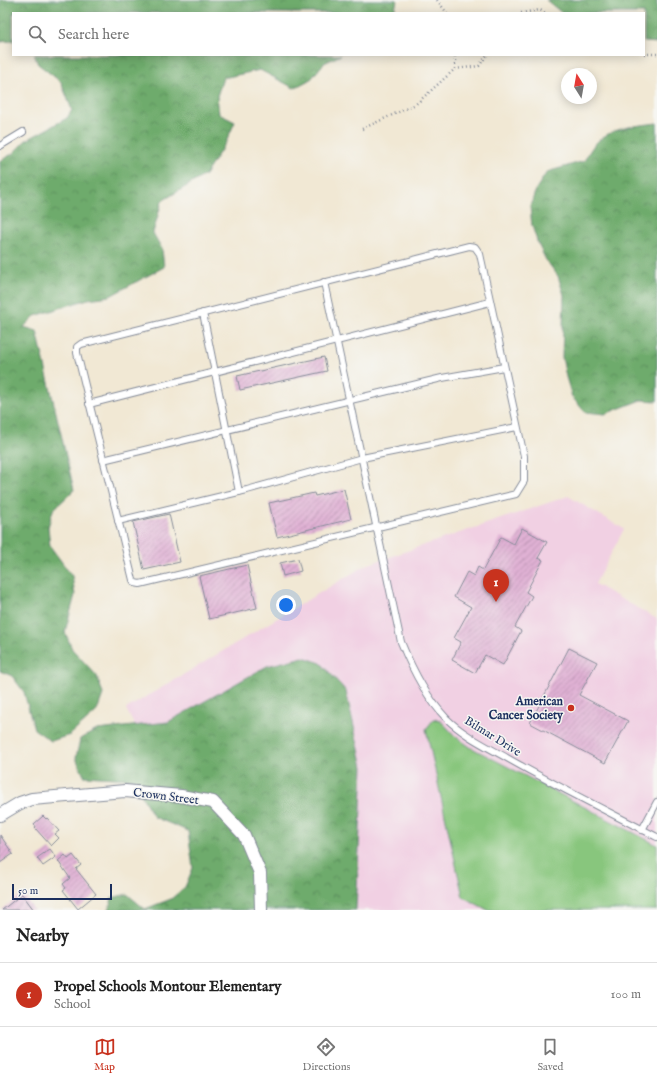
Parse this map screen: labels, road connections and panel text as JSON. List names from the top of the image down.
{
  "streets": {
    "street": ["Crown Street"],
    "lane": ["Bilmar Drive"]
  },
  "places": ["American Cancer Society"],
  "scale_bar": "50 m",
  "north": "top",
  "page": {
    "search": "Search here",
    "pins": "1",
    "scale": "50 m",
    "heading": "Nearby",
    "list": [
      {
        "mark": "1",
        "name": "Propel Schools Montour Elementary",
        "note": "School",
        "value": "100 m"
      }
    ],
    "nav": ["Map", "Directions", "Saved"]
  }
}
